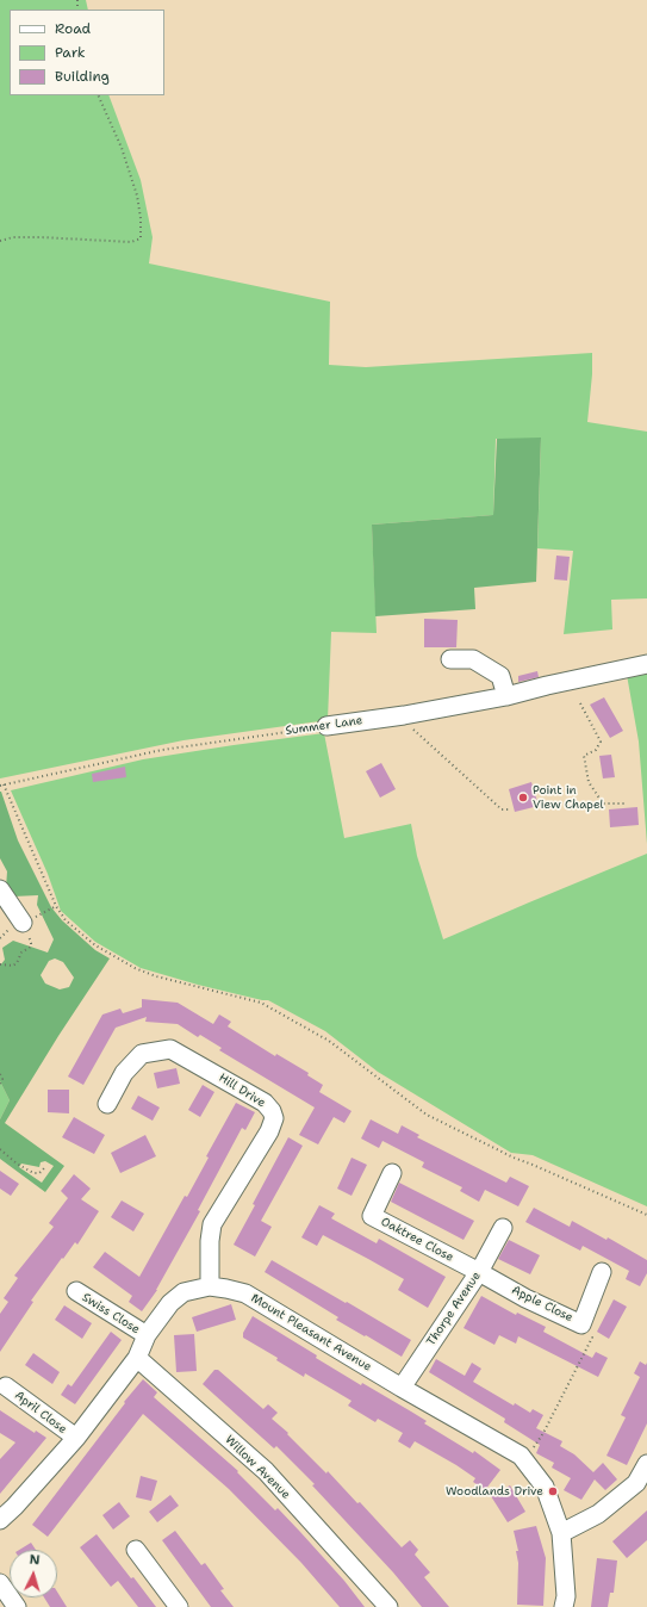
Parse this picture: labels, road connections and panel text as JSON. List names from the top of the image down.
{
  "streets": {
    "street": [
      "Summer Lane",
      "Hill Drive",
      "Oaktree Close",
      "Apple Close",
      "Thorpe Avenue",
      "Swiss Close",
      "Mount Pleasant Avenue",
      "April Close",
      "Willow Avenue"
    ]
  },
  "crossings": [
    ["Hill Drive", "Mount Pleasant Avenue"],
    ["Oaktree Close", "Apple Close"],
    ["Oaktree Close", "Thorpe Avenue"],
    ["Apple Close", "Thorpe Avenue"],
    ["Thorpe Avenue", "Mount Pleasant Avenue"],
    ["Swiss Close", "Mount Pleasant Avenue"],
    ["Mount Pleasant Avenue", "April Close"],
    ["Mount Pleasant Avenue", "Willow Avenue"]
  ],
  "places": ["Point in View Chapel", "Woodlands Drive"],
  "legend": ["Road", "Park", "Building"],
  "north": "top"
}
